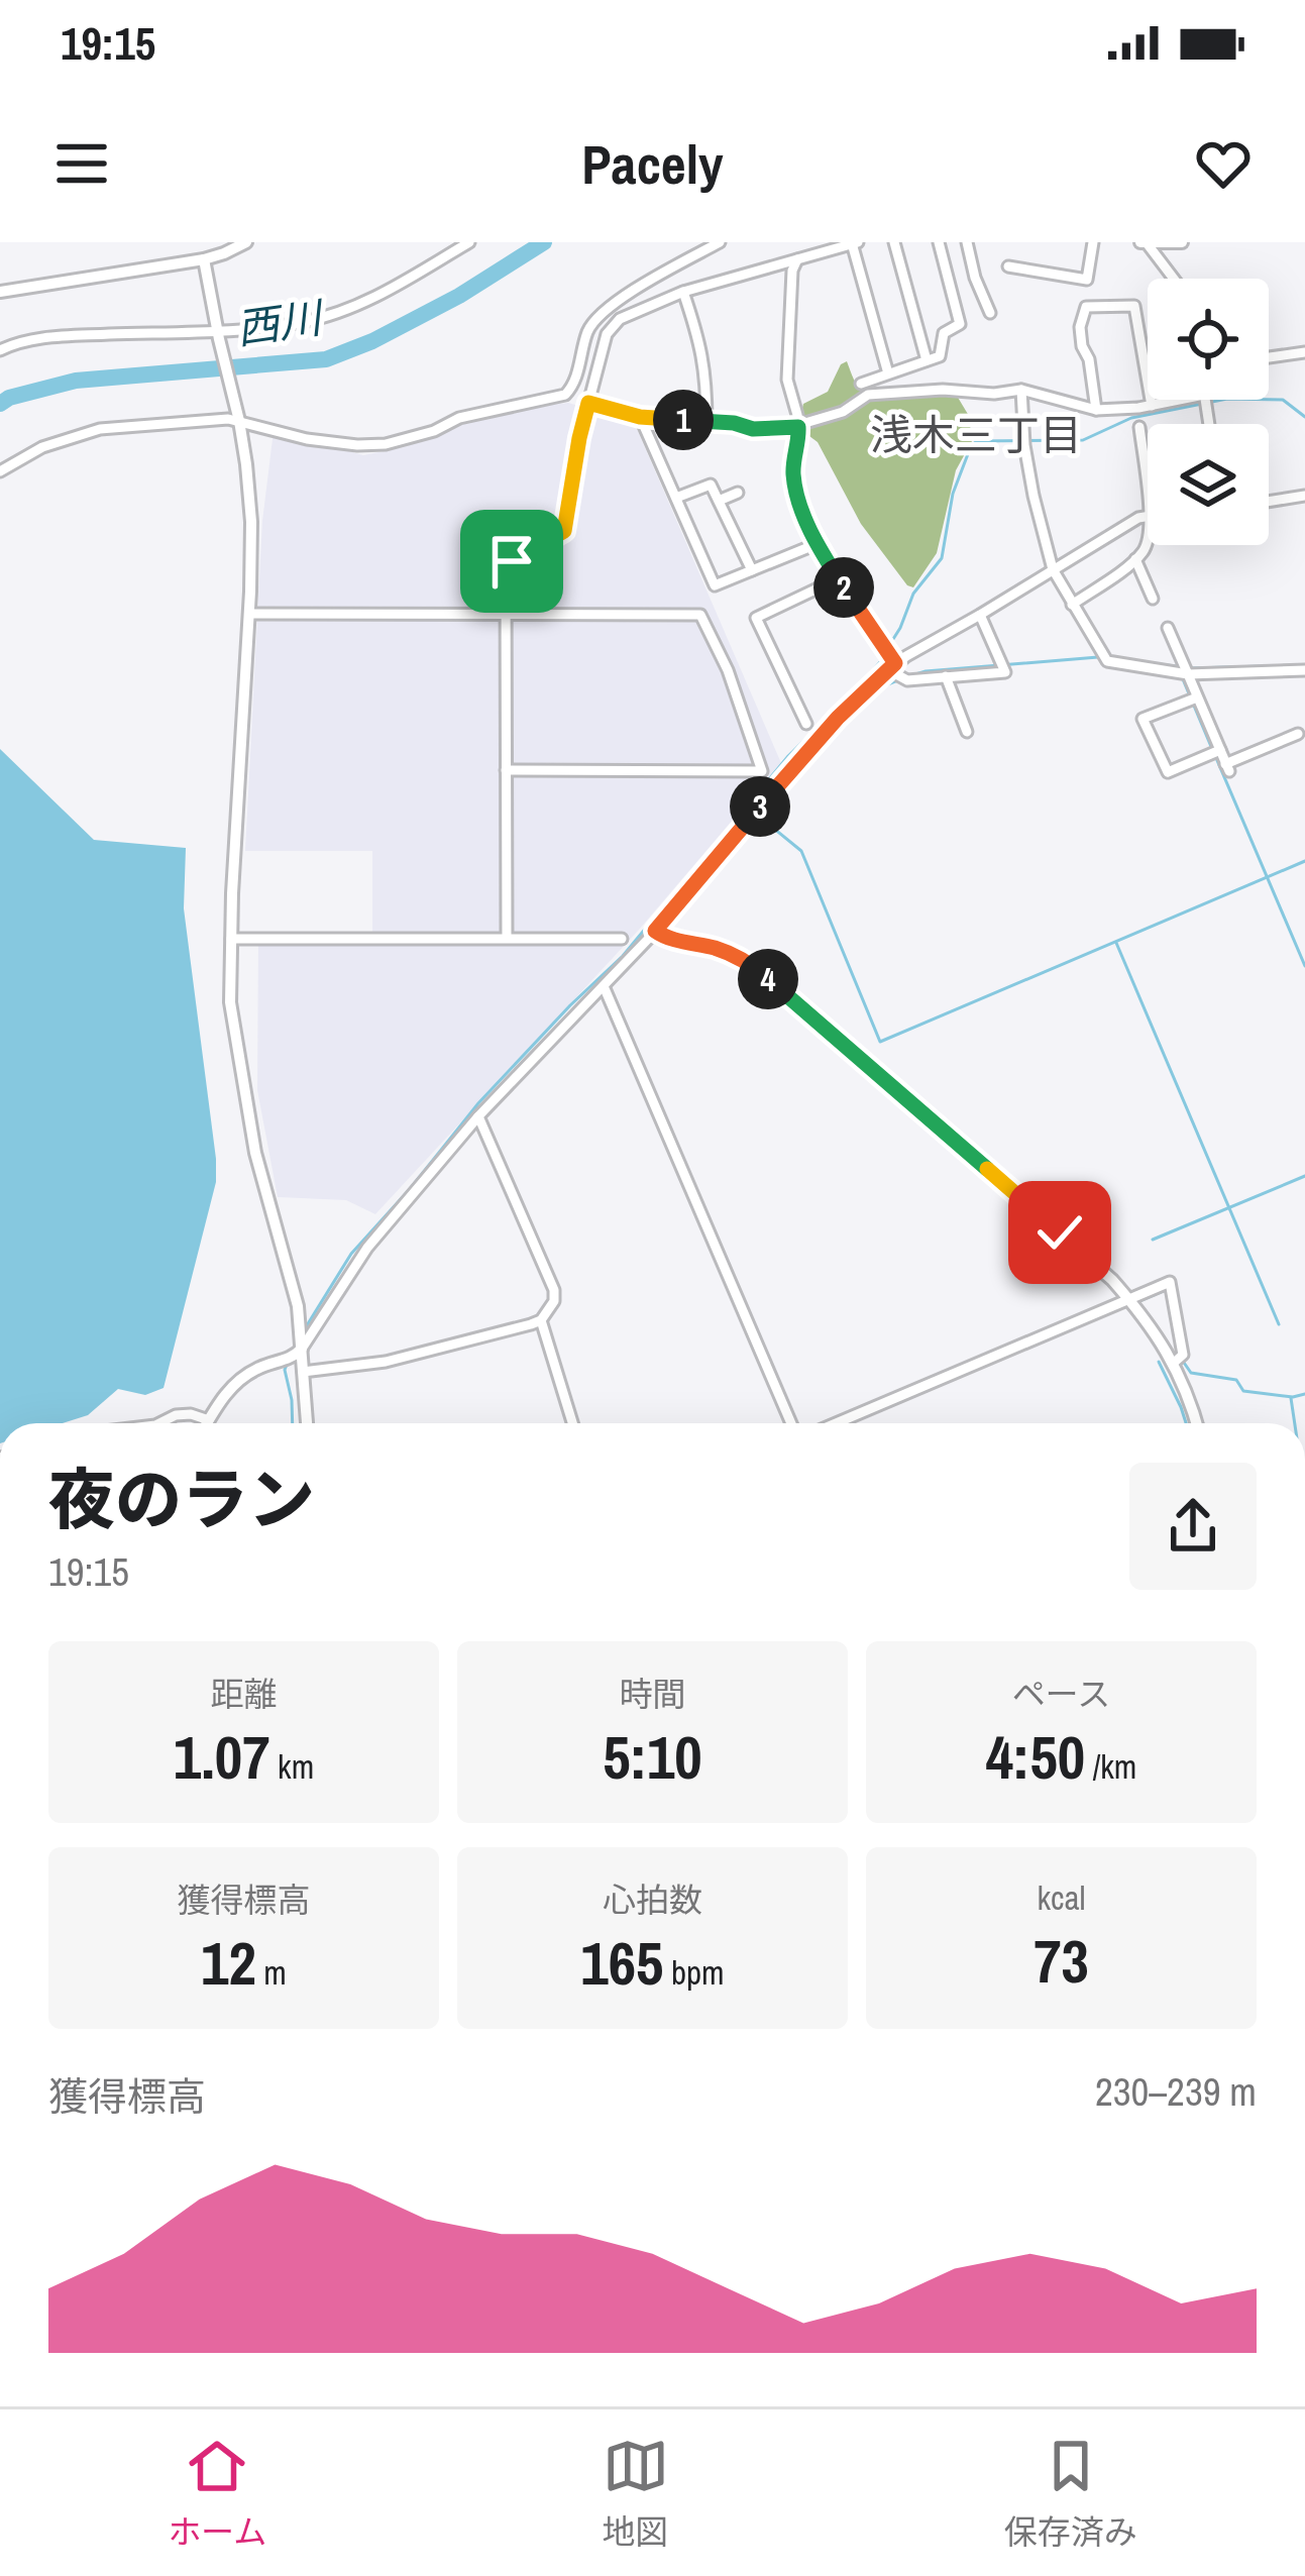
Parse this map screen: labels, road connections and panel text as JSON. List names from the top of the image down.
{
  "districts": ["浅木三丁目"],
  "water": ["西川"],
  "page": {
    "status": "19:15",
    "header": "Pacely",
    "pins": [
      "1",
      "2",
      "3",
      "4"
    ],
    "heading": ["夜のラン", "19:15"],
    "stats": [
      ["距離", "1.07 km"],
      ["時間", "5:10"],
      ["ペース", "4:50 /km"],
      ["獲得標高", "12 m"],
      ["心拍数", "165 bpm"],
      ["kcal", "73"]
    ],
    "chart": ["獲得標高", "230–239 m"],
    "tabs": ["ホーム", "地図", "保存済み"]
  }
}
